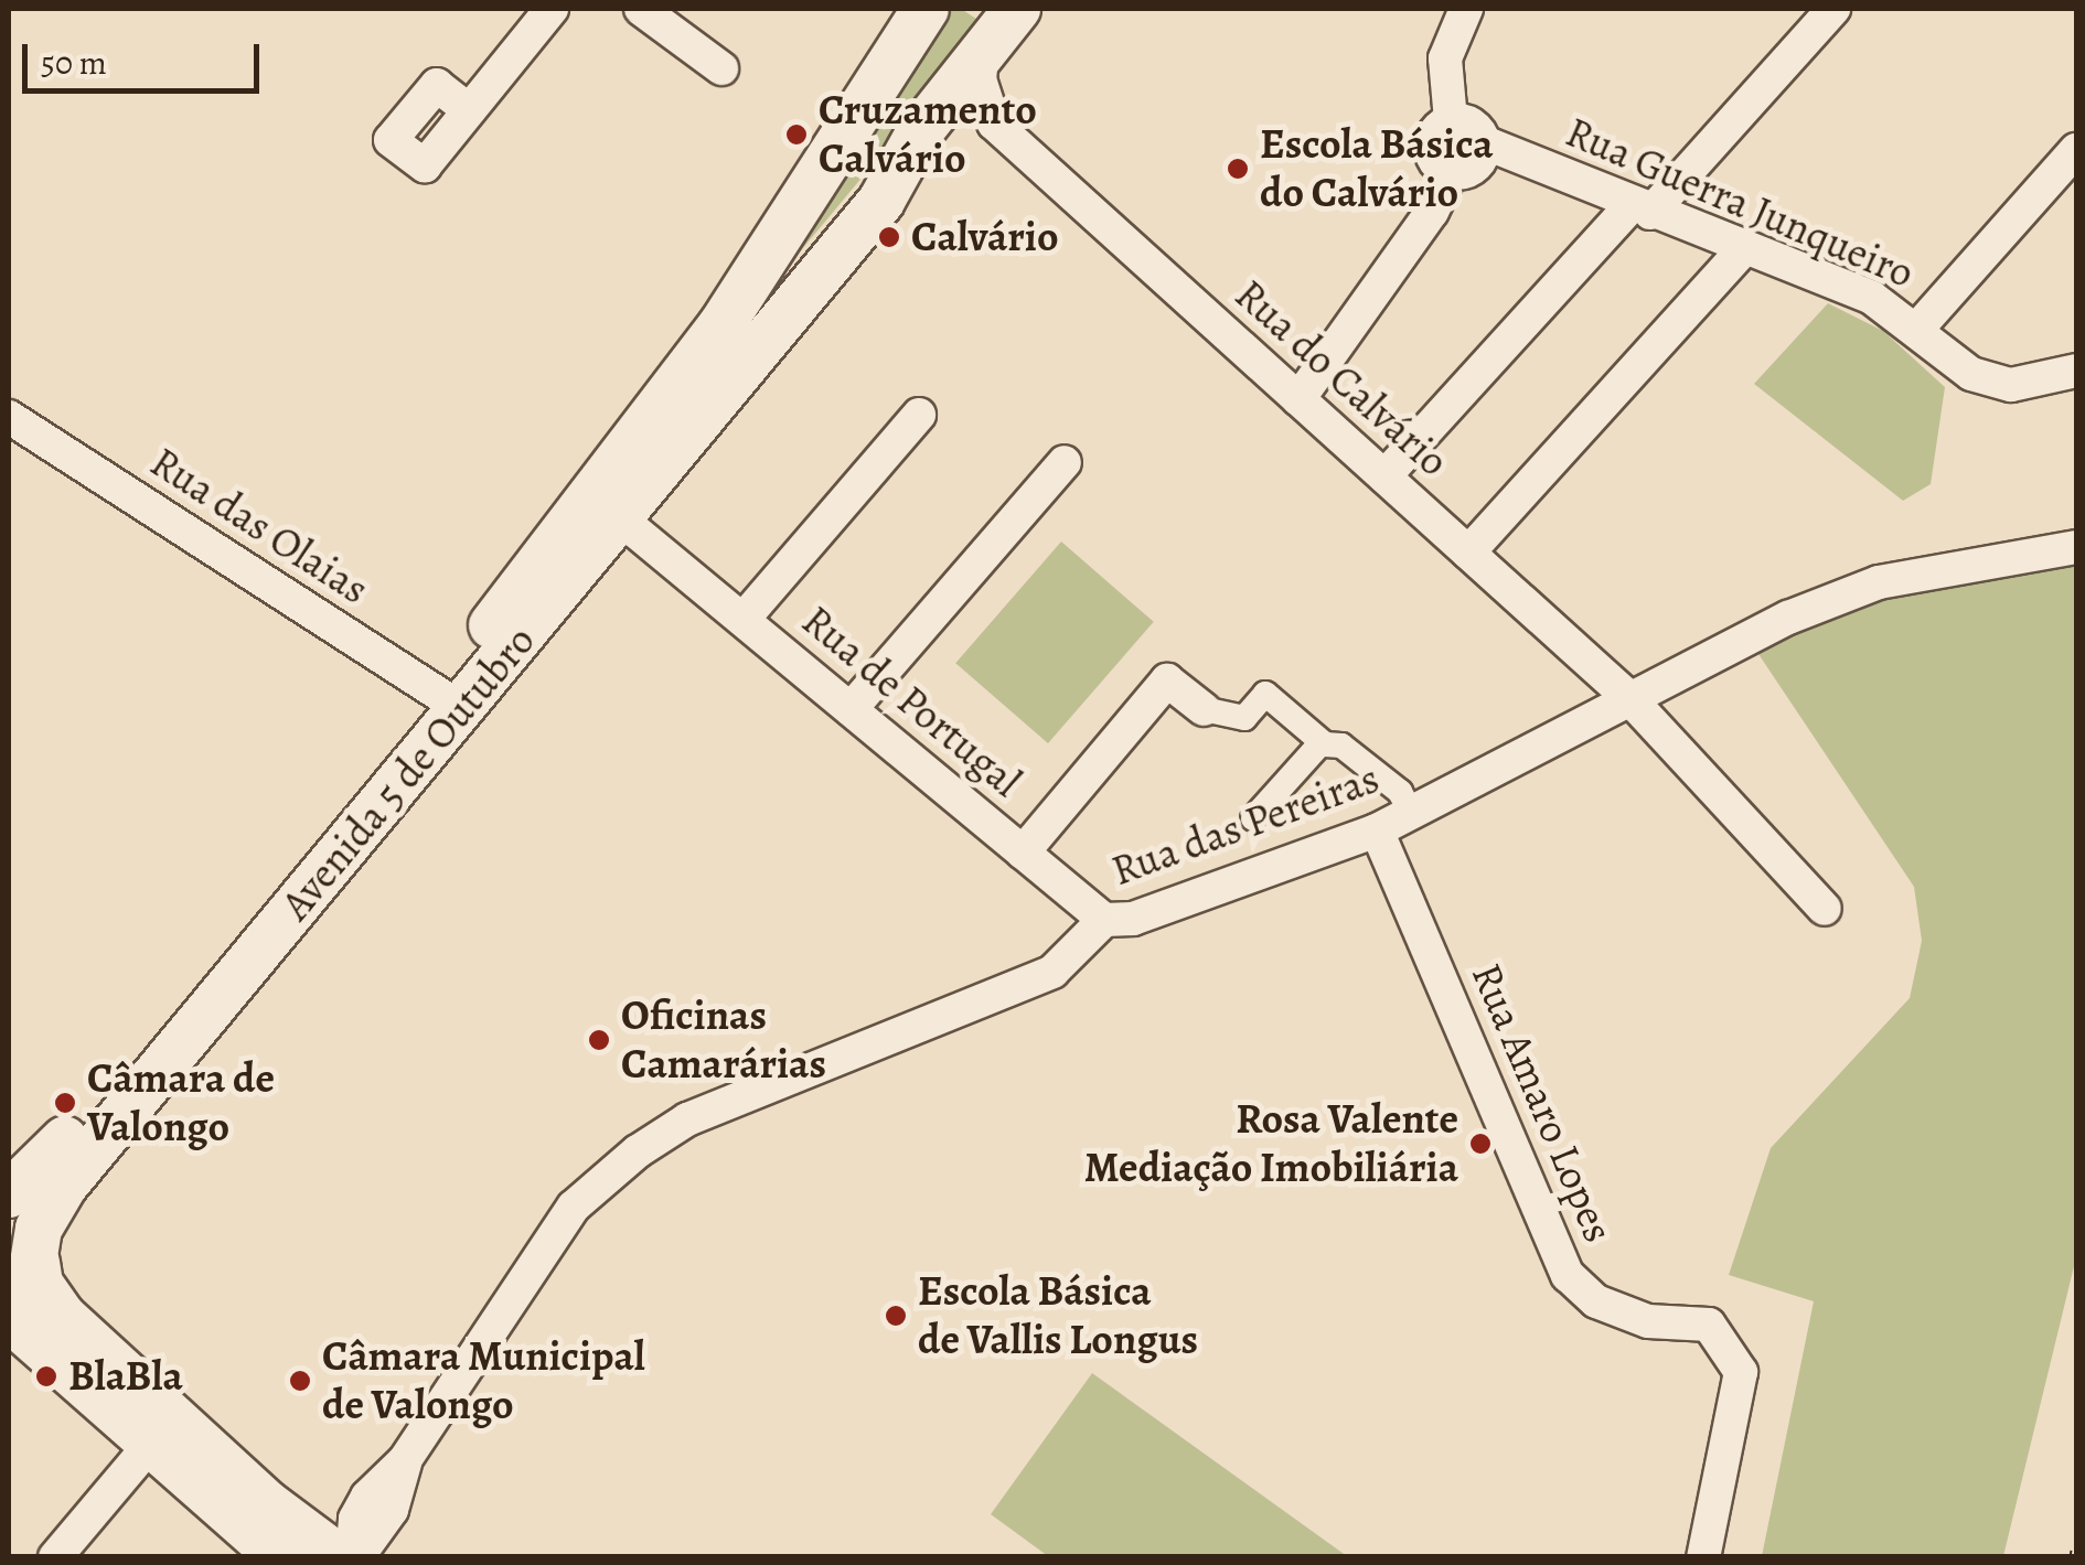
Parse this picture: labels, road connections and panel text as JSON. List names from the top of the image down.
{
  "streets": {
    "main road": ["Avenida 5 de Outubro"],
    "street": [
      "Rua Guerra Junqueiro",
      "Rua do Calvário",
      "Rua das Olaias",
      "Rua de Portugal",
      "Rua das Pereiras",
      "Rua Amaro Lopes"
    ]
  },
  "crossings": [
    ["Rua do Calvário", "Rua das Pereiras"],
    ["Rua das Olaias", "Avenida 5 de Outubro"],
    ["Rua de Portugal", "Avenida 5 de Outubro"],
    ["Rua de Portugal", "Rua das Pereiras"],
    ["Rua das Pereiras", "Rua Amaro Lopes"]
  ],
  "places": [
    "Cruzamento Calvário",
    "Escola Básica do Calvário",
    "Calvário",
    "Oficinas Camarárias",
    "Câmara de Valongo",
    "Rosa Valente Mediação Imobiliária",
    "Escola Básica de Vallis Longus",
    "BlaBla",
    "Câmara Municipal de Valongo"
  ],
  "scale_bar": "50 m"
}
